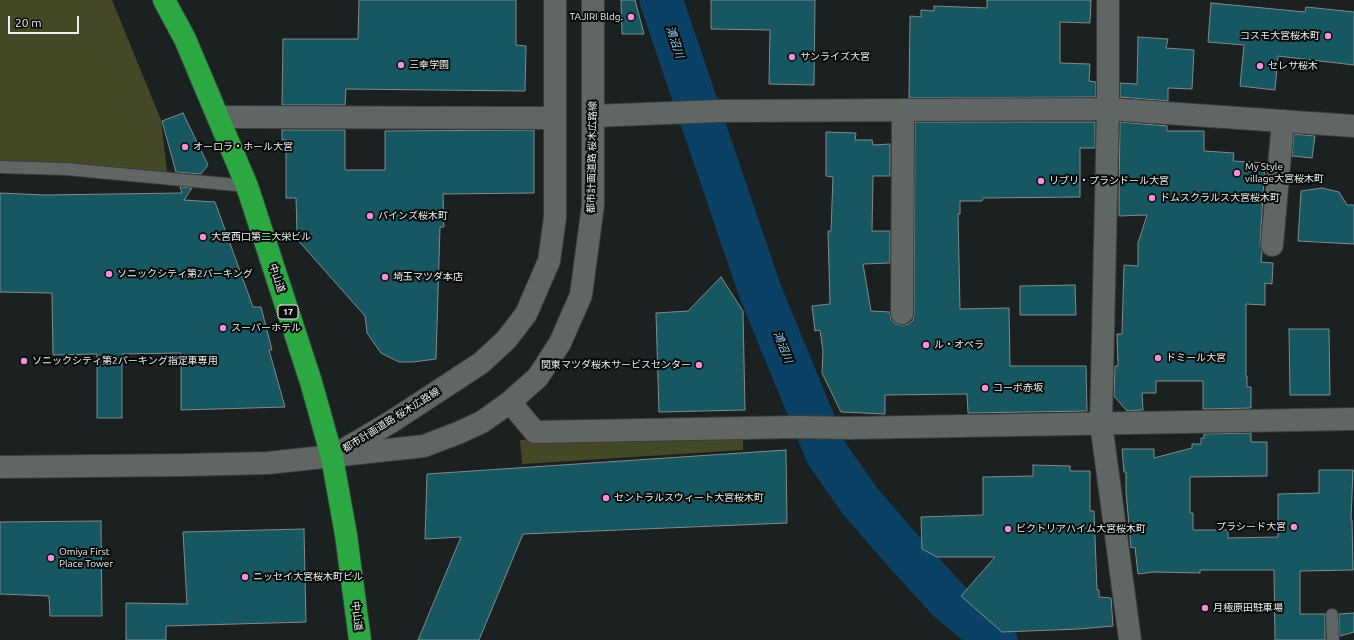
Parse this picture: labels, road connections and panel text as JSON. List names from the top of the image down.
{
  "streets": {
    "highway": ["中山道", "17"],
    "street": ["都市計画道路 桜木広路線"]
  },
  "crossings": [
    ["都市計画道路 桜木広路線", "中山道"]
  ],
  "water": ["鴻沼川"],
  "places": [
    "TAJIRI Bldg.",
    "コスモ大宮桜木町",
    "サンライズ大宮",
    "三幸学園",
    "セレサ桜木",
    "オーロラ・ホール大宮",
    "My Style village大宮桜木町",
    "リブリ・プランドール大宮",
    "ドムスクラルス大宮桜木町",
    "パインズ桜木町",
    "大宮西口第二大栄ビル",
    "ソニックシティ第2パーキング",
    "埼玉マツダ本店",
    "スーパーホテル",
    "ル・オペラ",
    "ドミール大宮",
    "ソニックシティ第2パーキング指定車専用",
    "関東マツダ桜木サービスセンター",
    "コーポ赤坂",
    "セントラルスウィート大宮桜木町",
    "プラシード大宮",
    "ビクトリアハイム大宮桜木町",
    "Omiya First Place Tower",
    "ニッセイ大宮桜木町ビル",
    "月極原田駐車場"
  ],
  "scale_bar": "20 m"
}
